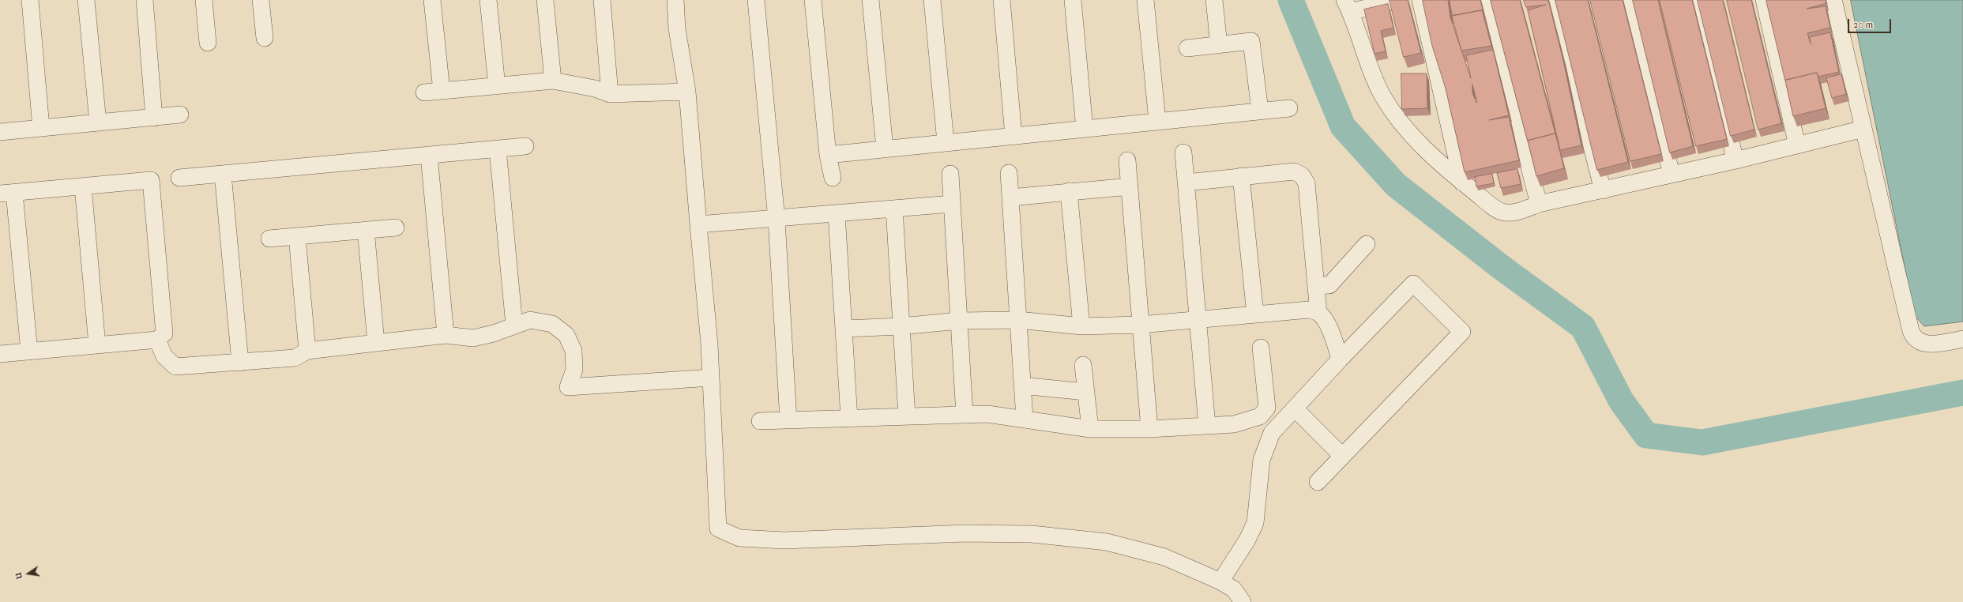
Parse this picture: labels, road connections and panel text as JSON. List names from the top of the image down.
{
  "scale_bar": "20 m",
  "north": "left"
}
